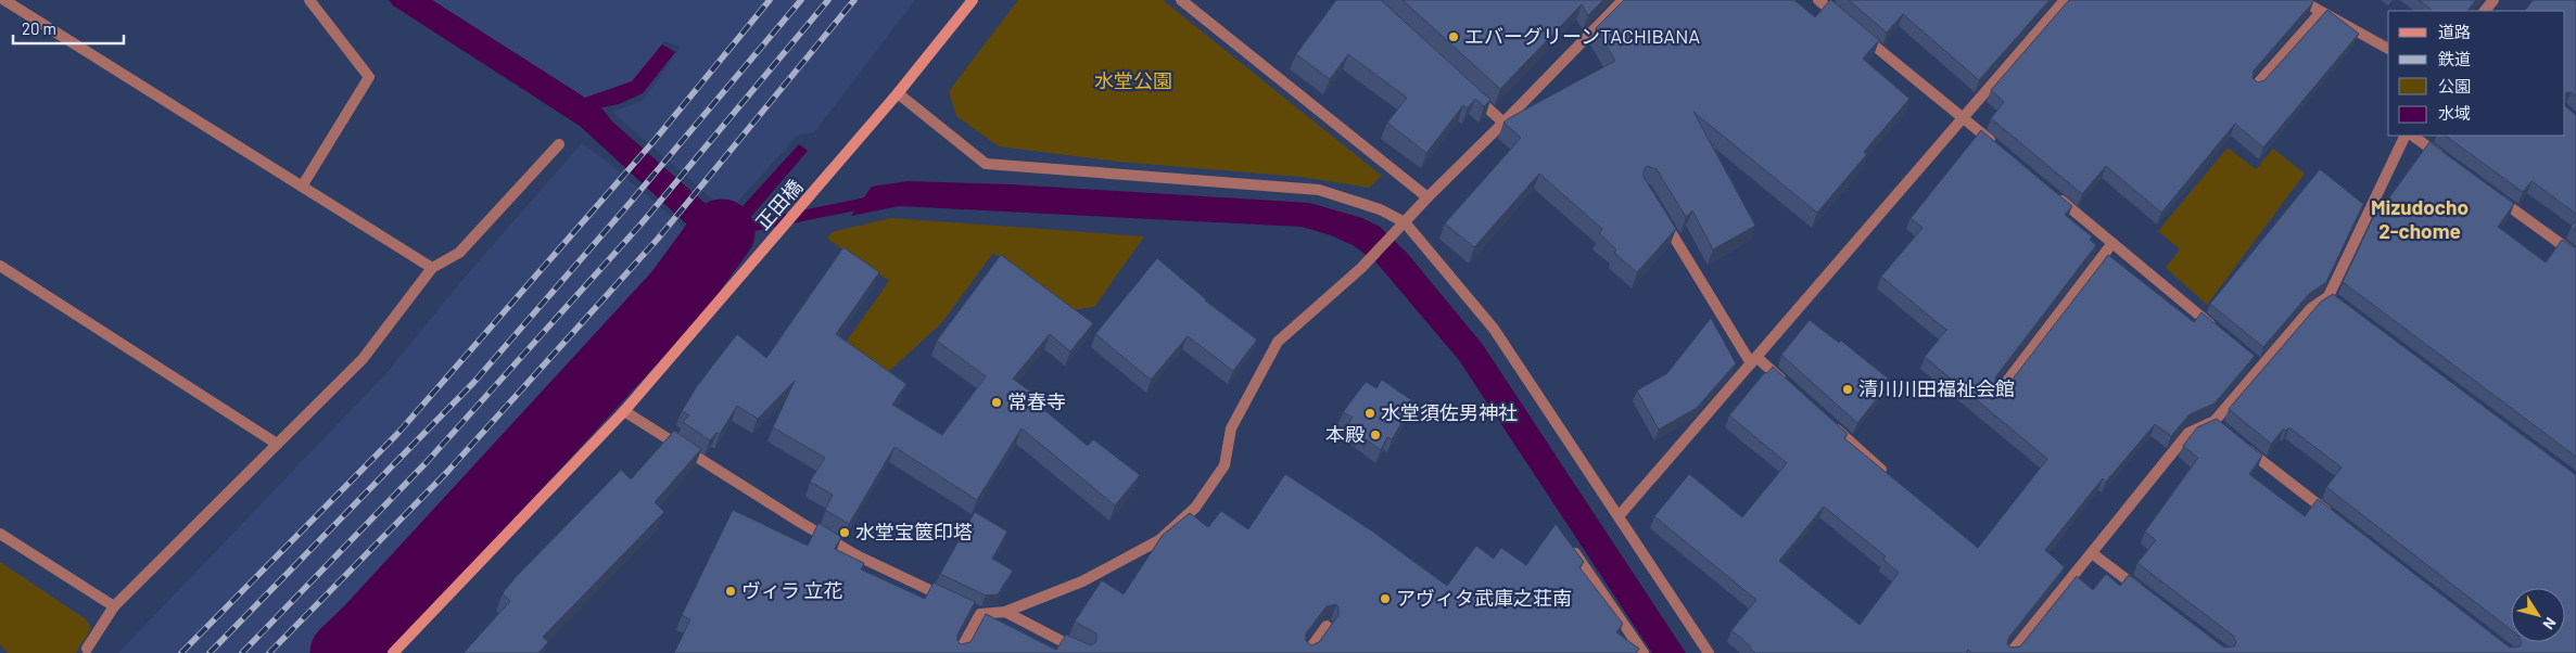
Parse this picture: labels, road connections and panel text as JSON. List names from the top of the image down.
{
  "streets": {
    "street": ["正田橋"]
  },
  "districts": ["Mizudocho 2-chome"],
  "parks": ["水堂公園"],
  "places": [
    "エバーグリーンTACHIBANA",
    "清川川田福祉会館",
    "常春寺",
    "水堂須佐男神社",
    "本殿",
    "水堂宝篋印塔",
    "ヴィラ 立花",
    "アヴィタ武庫之荘南"
  ],
  "legend": [
    "道路",
    "鉄道",
    "公園",
    "水域"
  ],
  "scale_bar": "20 m",
  "north": "bottom right"
}
